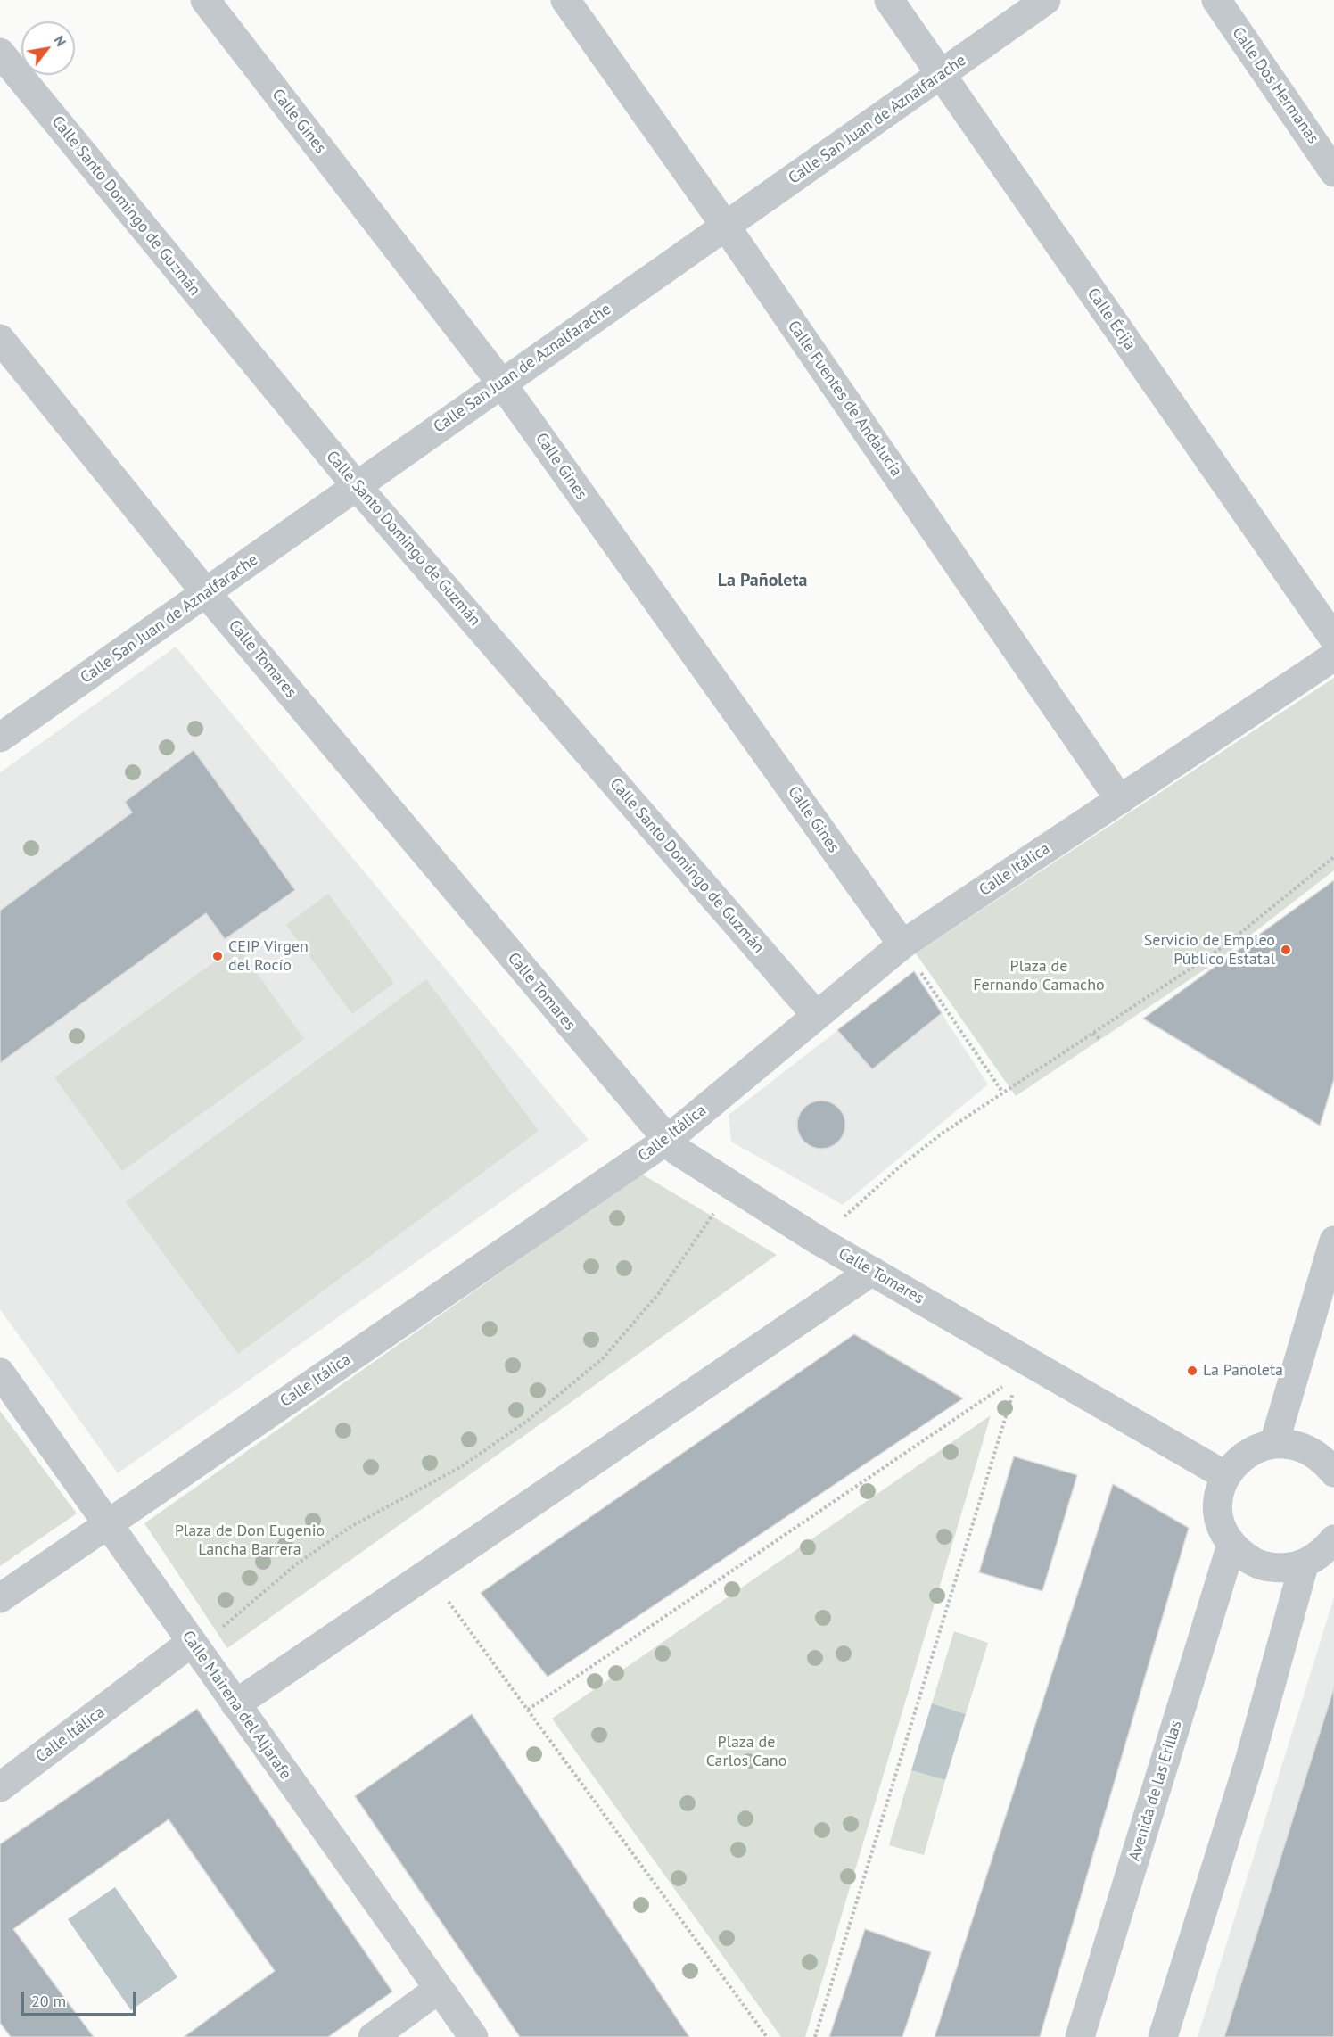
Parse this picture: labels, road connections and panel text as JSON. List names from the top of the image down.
{
  "streets": {
    "street": [
      "Calle Dos Hermanas",
      "Calle San Juan de Aznalfarache",
      "Calle Gines",
      "Calle Santo Domingo de Guzmán",
      "Calle Écija",
      "Calle Fuentes de Andalucía",
      "Calle Tomares",
      "Calle Itálica",
      "Calle Mairena del Aljarafe",
      "Avenida de las Erillas"
    ]
  },
  "crossings": [
    ["Calle San Juan de Aznalfarache", "Calle Gines"],
    ["Calle San Juan de Aznalfarache", "Calle Santo Domingo de Guzmán"],
    ["Calle San Juan de Aznalfarache", "Calle Écija"],
    ["Calle San Juan de Aznalfarache", "Calle Fuentes de Andalucía"],
    ["Calle San Juan de Aznalfarache", "Calle Tomares"],
    ["Calle Gines", "Calle Itálica"],
    ["Calle Santo Domingo de Guzmán", "Calle Itálica"],
    ["Calle Fuentes de Andalucía", "Calle Itálica"],
    ["Calle Tomares", "Calle Itálica"],
    ["Calle Itálica", "Calle Mairena del Aljarafe"]
  ],
  "districts": ["La Pañoleta"],
  "parks": ["Plaza de Fernando Camacho", "Plaza de Don Eugenio Lancha Barrera", "Plaza de Carlos Cano"],
  "places": ["Servicio de Empleo Público Estatal", "CEIP Virgen del Rocío", "La Pañoleta"],
  "scale_bar": "20 m",
  "north": "top right"
}
